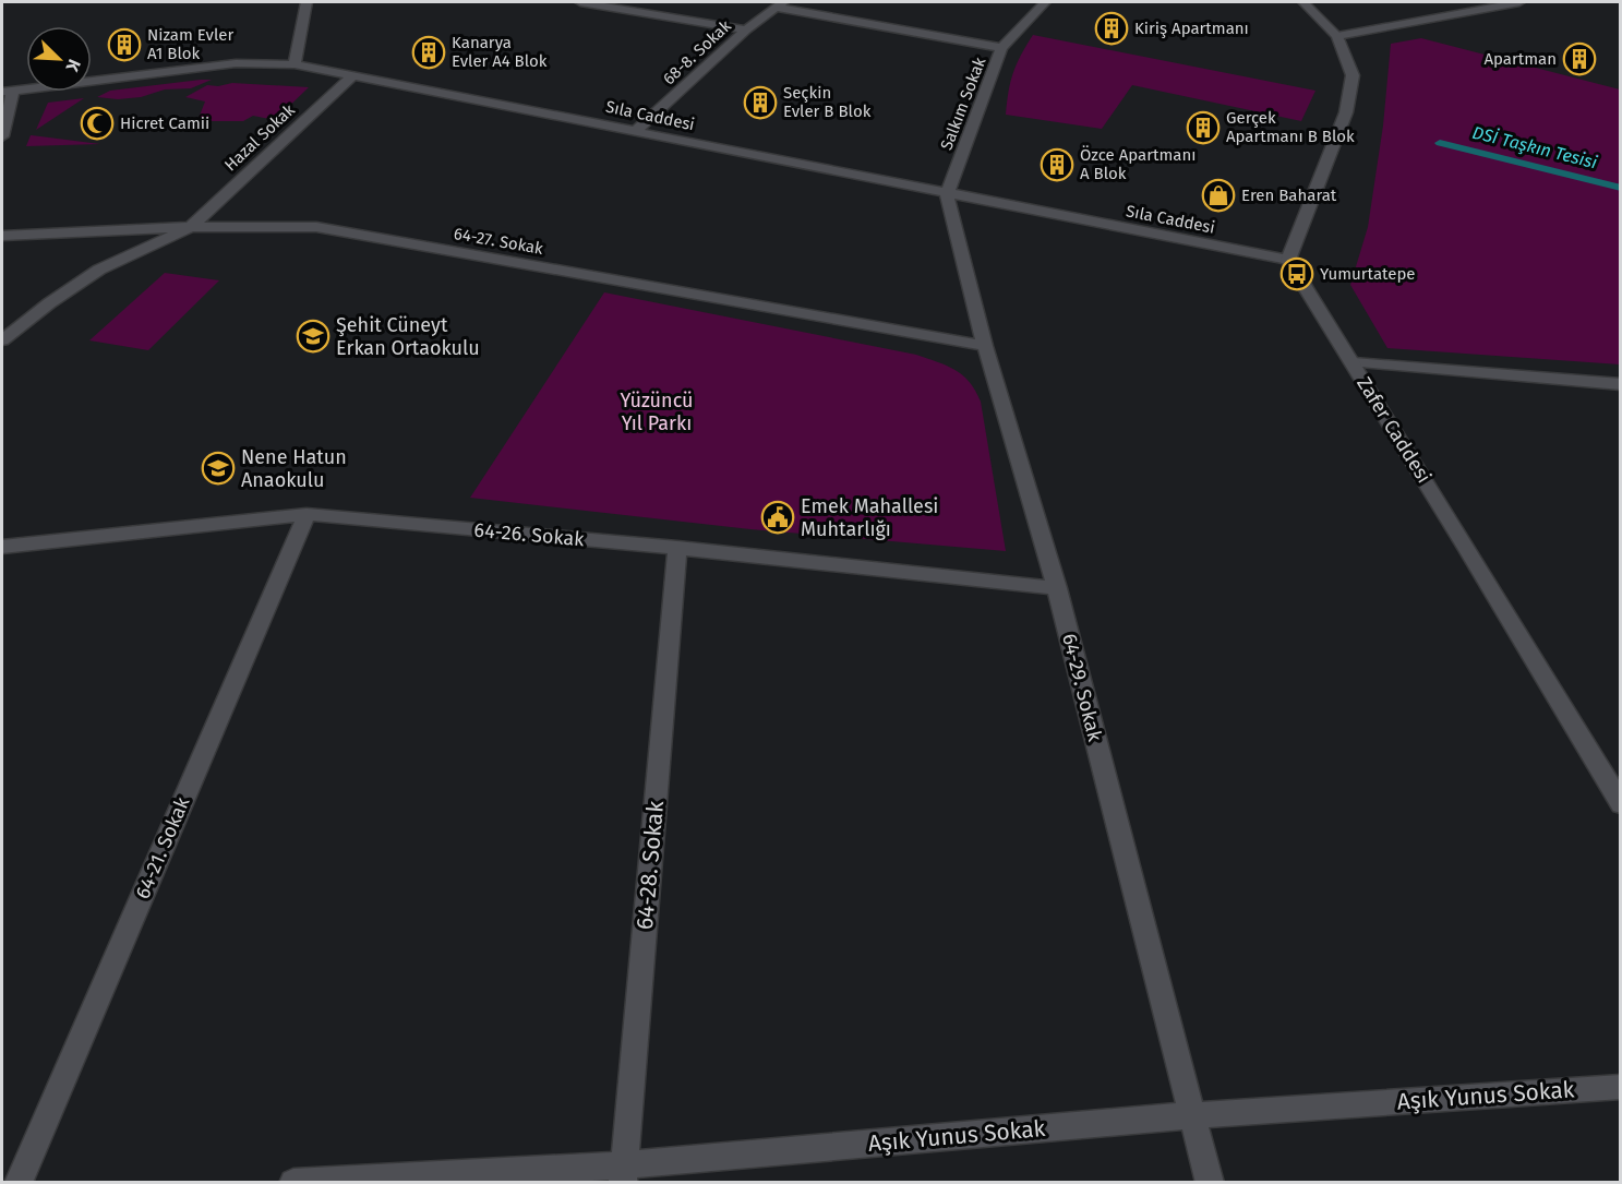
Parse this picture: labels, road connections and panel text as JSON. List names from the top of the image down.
{
  "streets": {
    "street": [
      "68-8. Sokak",
      "Salkım Sokak",
      "Sıla Caddesi",
      "Hazal Sokak",
      "64-27. Sokak",
      "Zafer Caddesi",
      "64-26. Sokak",
      "64-29. Sokak",
      "64-21. Sokak",
      "64-28. Sokak",
      "Aşık Yunus Sokak"
    ]
  },
  "crossings": [
    ["68-8. Sokak", "Sıla Caddesi"],
    ["Salkım Sokak", "Sıla Caddesi"],
    ["Salkım Sokak", "64-29. Sokak"],
    ["Sıla Caddesi", "Hazal Sokak"],
    ["Sıla Caddesi", "Zafer Caddesi"],
    ["Sıla Caddesi", "64-29. Sokak"],
    ["Hazal Sokak", "64-27. Sokak"],
    ["64-27. Sokak", "64-29. Sokak"],
    ["64-26. Sokak", "64-29. Sokak"],
    ["64-26. Sokak", "64-21. Sokak"],
    ["64-26. Sokak", "64-28. Sokak"],
    ["64-29. Sokak", "Aşık Yunus Sokak"],
    ["64-28. Sokak", "Aşık Yunus Sokak"]
  ],
  "water": ["DSİ Taşkın Tesisi"],
  "parks": ["Yüzüncü Yıl Parkı"],
  "places": {
    "building": [
      "Kiriş Apartmanı",
      "Nizam Evler A1 Blok",
      "Kanarya Evler A4 Blok",
      "Apartman",
      "Seçkin Evler B Blok",
      "Gerçek Apartmanı B Blok",
      "Özce Apartmanı A Blok"
    ],
    "mosque": ["Hicret Camii"],
    "shop": ["Eren Baharat"],
    "bus stop": ["Yumurtatepe"],
    "school or university": ["Şehit Cüneyt Erkan Ortaokulu", "Nene Hatun Anaokulu"],
    "public building": ["Emek Mahallesi Muhtarlığı"]
  },
  "north": "bottom right"
}
